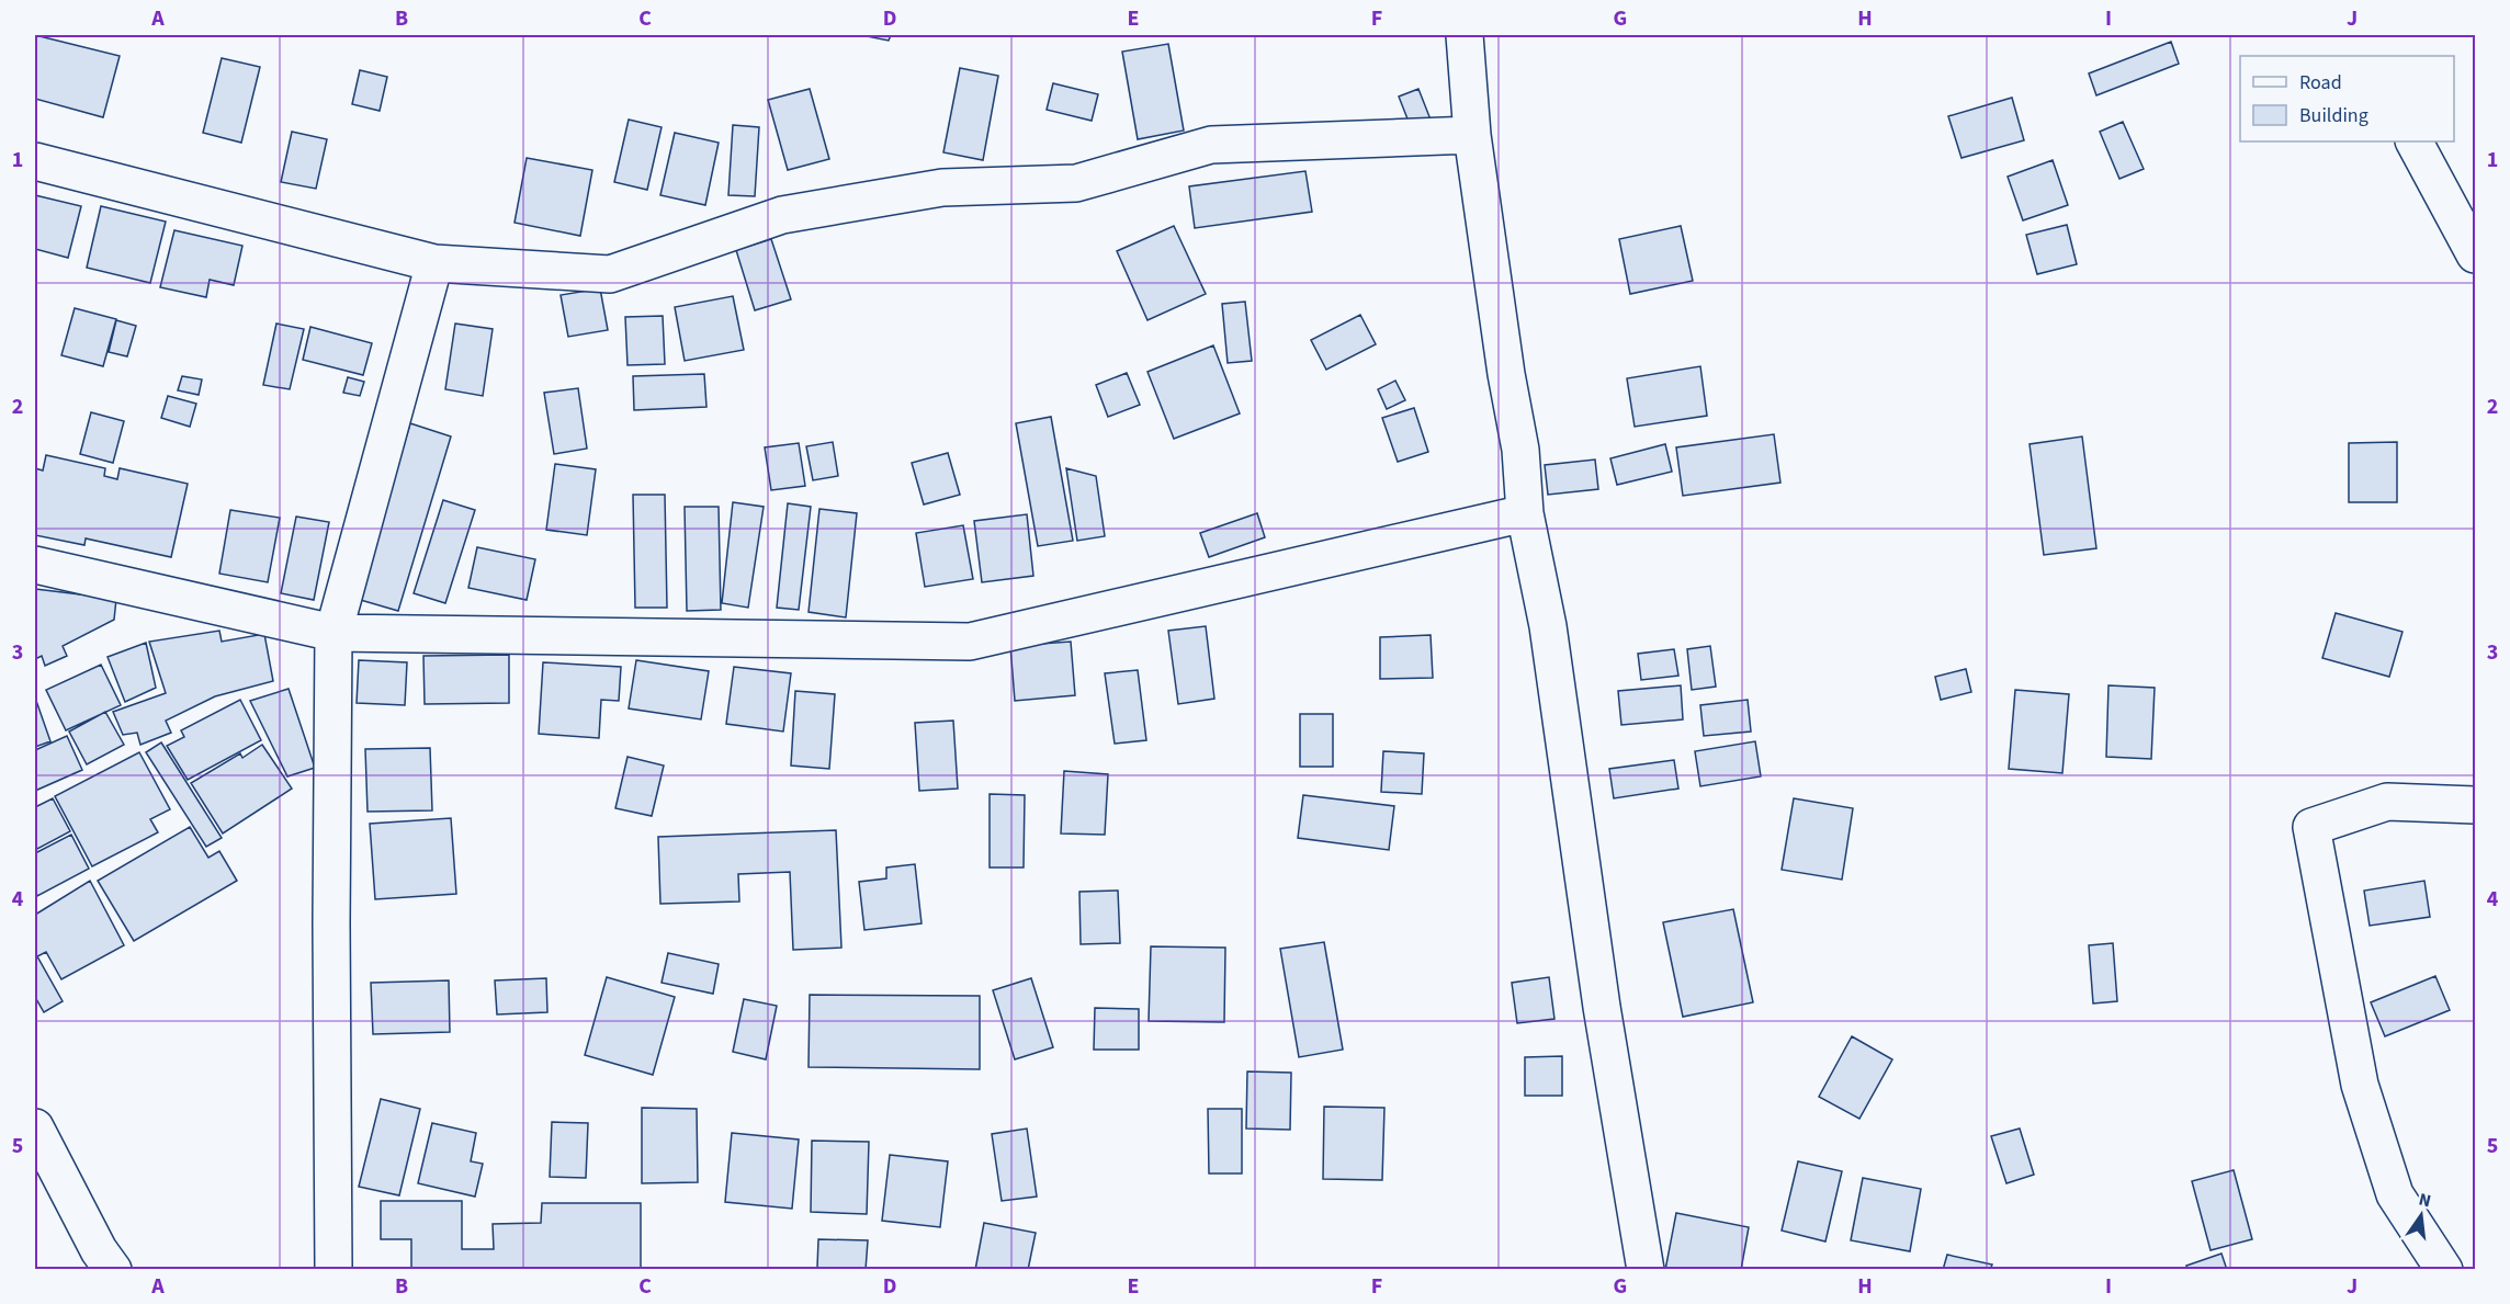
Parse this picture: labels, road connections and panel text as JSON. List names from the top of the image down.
{
  "legend": ["Road", "Building"],
  "north": "top",
  "grid": {
    "columns": [
      "A",
      "B",
      "C",
      "D",
      "E",
      "F",
      "G",
      "H",
      "I",
      "J"
    ],
    "rows": [
      "1",
      "2",
      "3",
      "4",
      "5"
    ]
  }
}
